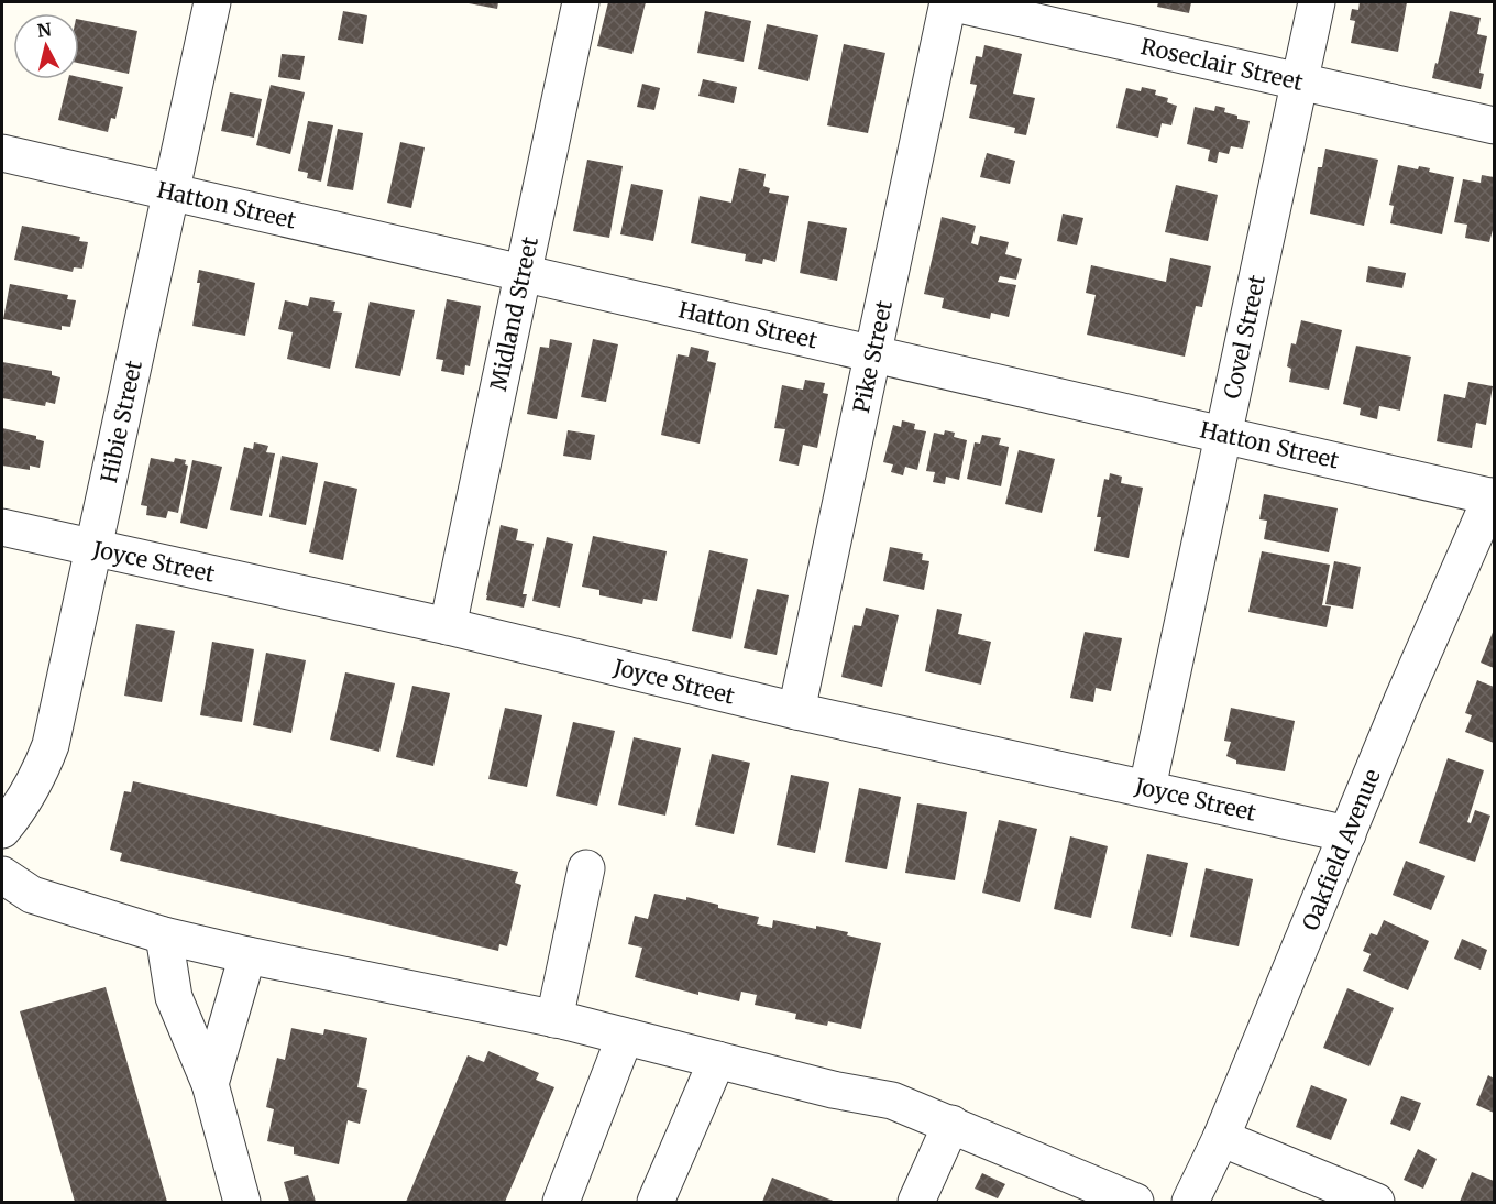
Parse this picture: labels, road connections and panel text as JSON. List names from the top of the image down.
{
  "streets": {
    "street": [
      "Roseclair Street",
      "Hatton Street",
      "Midland Street",
      "Covel Street",
      "Pike Street",
      "Hibie Street",
      "Joyce Street",
      "Oakfield Avenue"
    ]
  },
  "crossings": [
    ["Roseclair Street", "Covel Street"],
    ["Roseclair Street", "Pike Street"],
    ["Hatton Street", "Midland Street"],
    ["Hatton Street", "Covel Street"],
    ["Hatton Street", "Pike Street"],
    ["Hatton Street", "Hibie Street"],
    ["Hatton Street", "Oakfield Avenue"],
    ["Midland Street", "Joyce Street"],
    ["Covel Street", "Joyce Street"],
    ["Pike Street", "Joyce Street"],
    ["Hibie Street", "Joyce Street"],
    ["Joyce Street", "Oakfield Avenue"]
  ],
  "north": "top"
}
